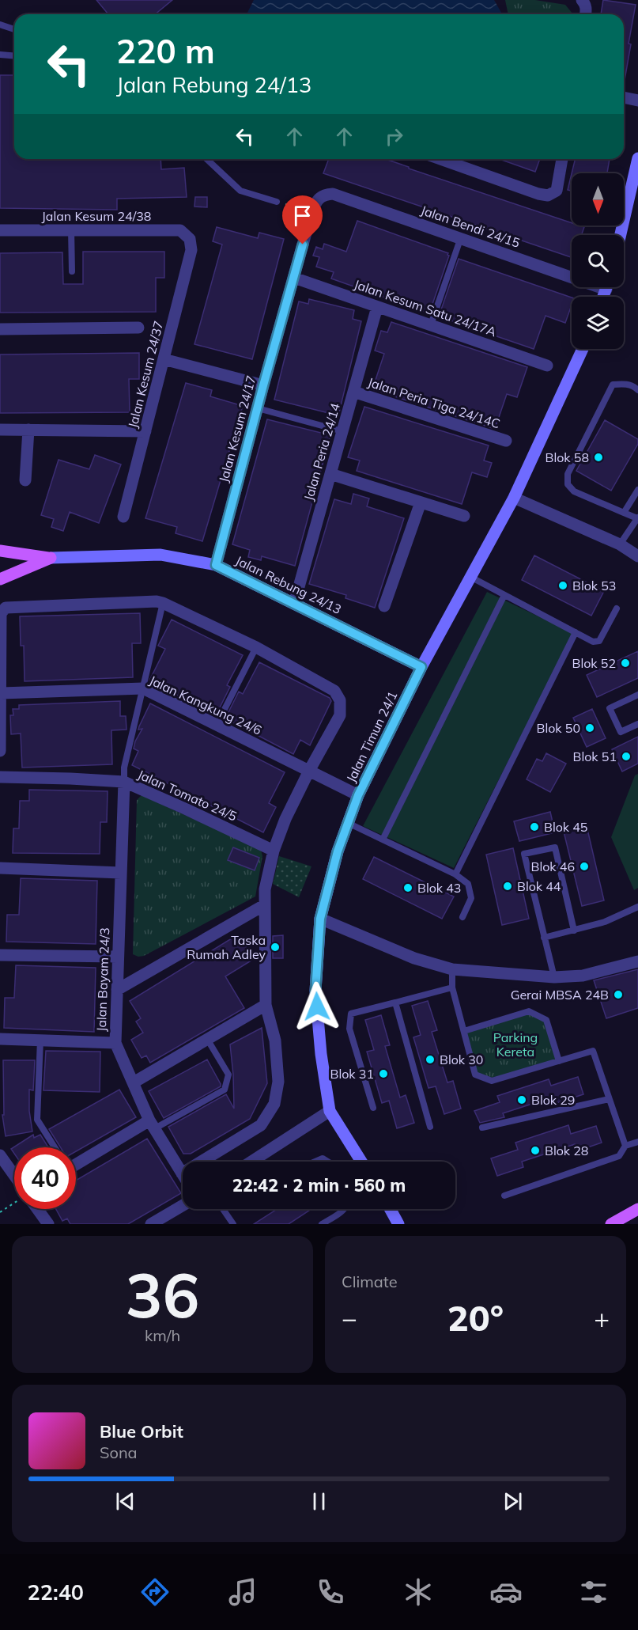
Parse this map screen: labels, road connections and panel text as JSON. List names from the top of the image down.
{
  "streets": {
    "street": [
      "Jalan Kesum 24/38",
      "Jalan Bendi 24/15",
      "Jalan Kesum Satu 24/17A",
      "Jalan Kesum 24/37",
      "Jalan Peria Tiga 24/14C",
      "Jalan Kesum 24/17",
      "Jalan Peria 24/14",
      "Jalan Rebung 24/13",
      "Jalan Kangkung 24/6",
      "Jalan Timun 24/1",
      "Jalan Tomato 24/5",
      "Jalan Bayam 24/3"
    ]
  },
  "crossings": [
    ["Jalan Kesum 24/38", "Jalan Kesum 24/37"],
    ["Jalan Bendi 24/15", "Jalan Kesum 24/17"],
    ["Jalan Kesum Satu 24/17A", "Jalan Kesum 24/17"],
    ["Jalan Kesum Satu 24/17A", "Jalan Peria 24/14"],
    ["Jalan Peria Tiga 24/14C", "Jalan Peria 24/14"],
    ["Jalan Kesum 24/17", "Jalan Rebung 24/13"],
    ["Jalan Peria 24/14", "Jalan Rebung 24/13"],
    ["Jalan Rebung 24/13", "Jalan Timun 24/1"],
    ["Jalan Kangkung 24/6", "Jalan Timun 24/1"],
    ["Jalan Tomato 24/5", "Jalan Bayam 24/3"]
  ],
  "parks": ["Parking Kereta"],
  "places": [
    "Blok 58",
    "Blok 53",
    "Blok 52",
    "Blok 50",
    "Blok 51",
    "Blok 45",
    "Blok 46",
    "Blok 44",
    "Blok 43",
    "Taska Rumah Adley",
    "Gerai MBSA 24B",
    "Blok 30",
    "Blok 31",
    "Blok 29",
    "Blok 28"
  ],
  "north": "bottom",
  "page": {
    "turn": ["220 m", "Jalan Rebung 24/13"],
    "limit": "40",
    "trip": "22:42 · 2 min · 560 m",
    "tile": [
      ["36", "km/h"],
      "Climate"
    ],
    "heat": ["−", "20°", "+"],
    "song": ["Blue Orbit", "Sona"],
    "tabs": "22:40"
  }
}
